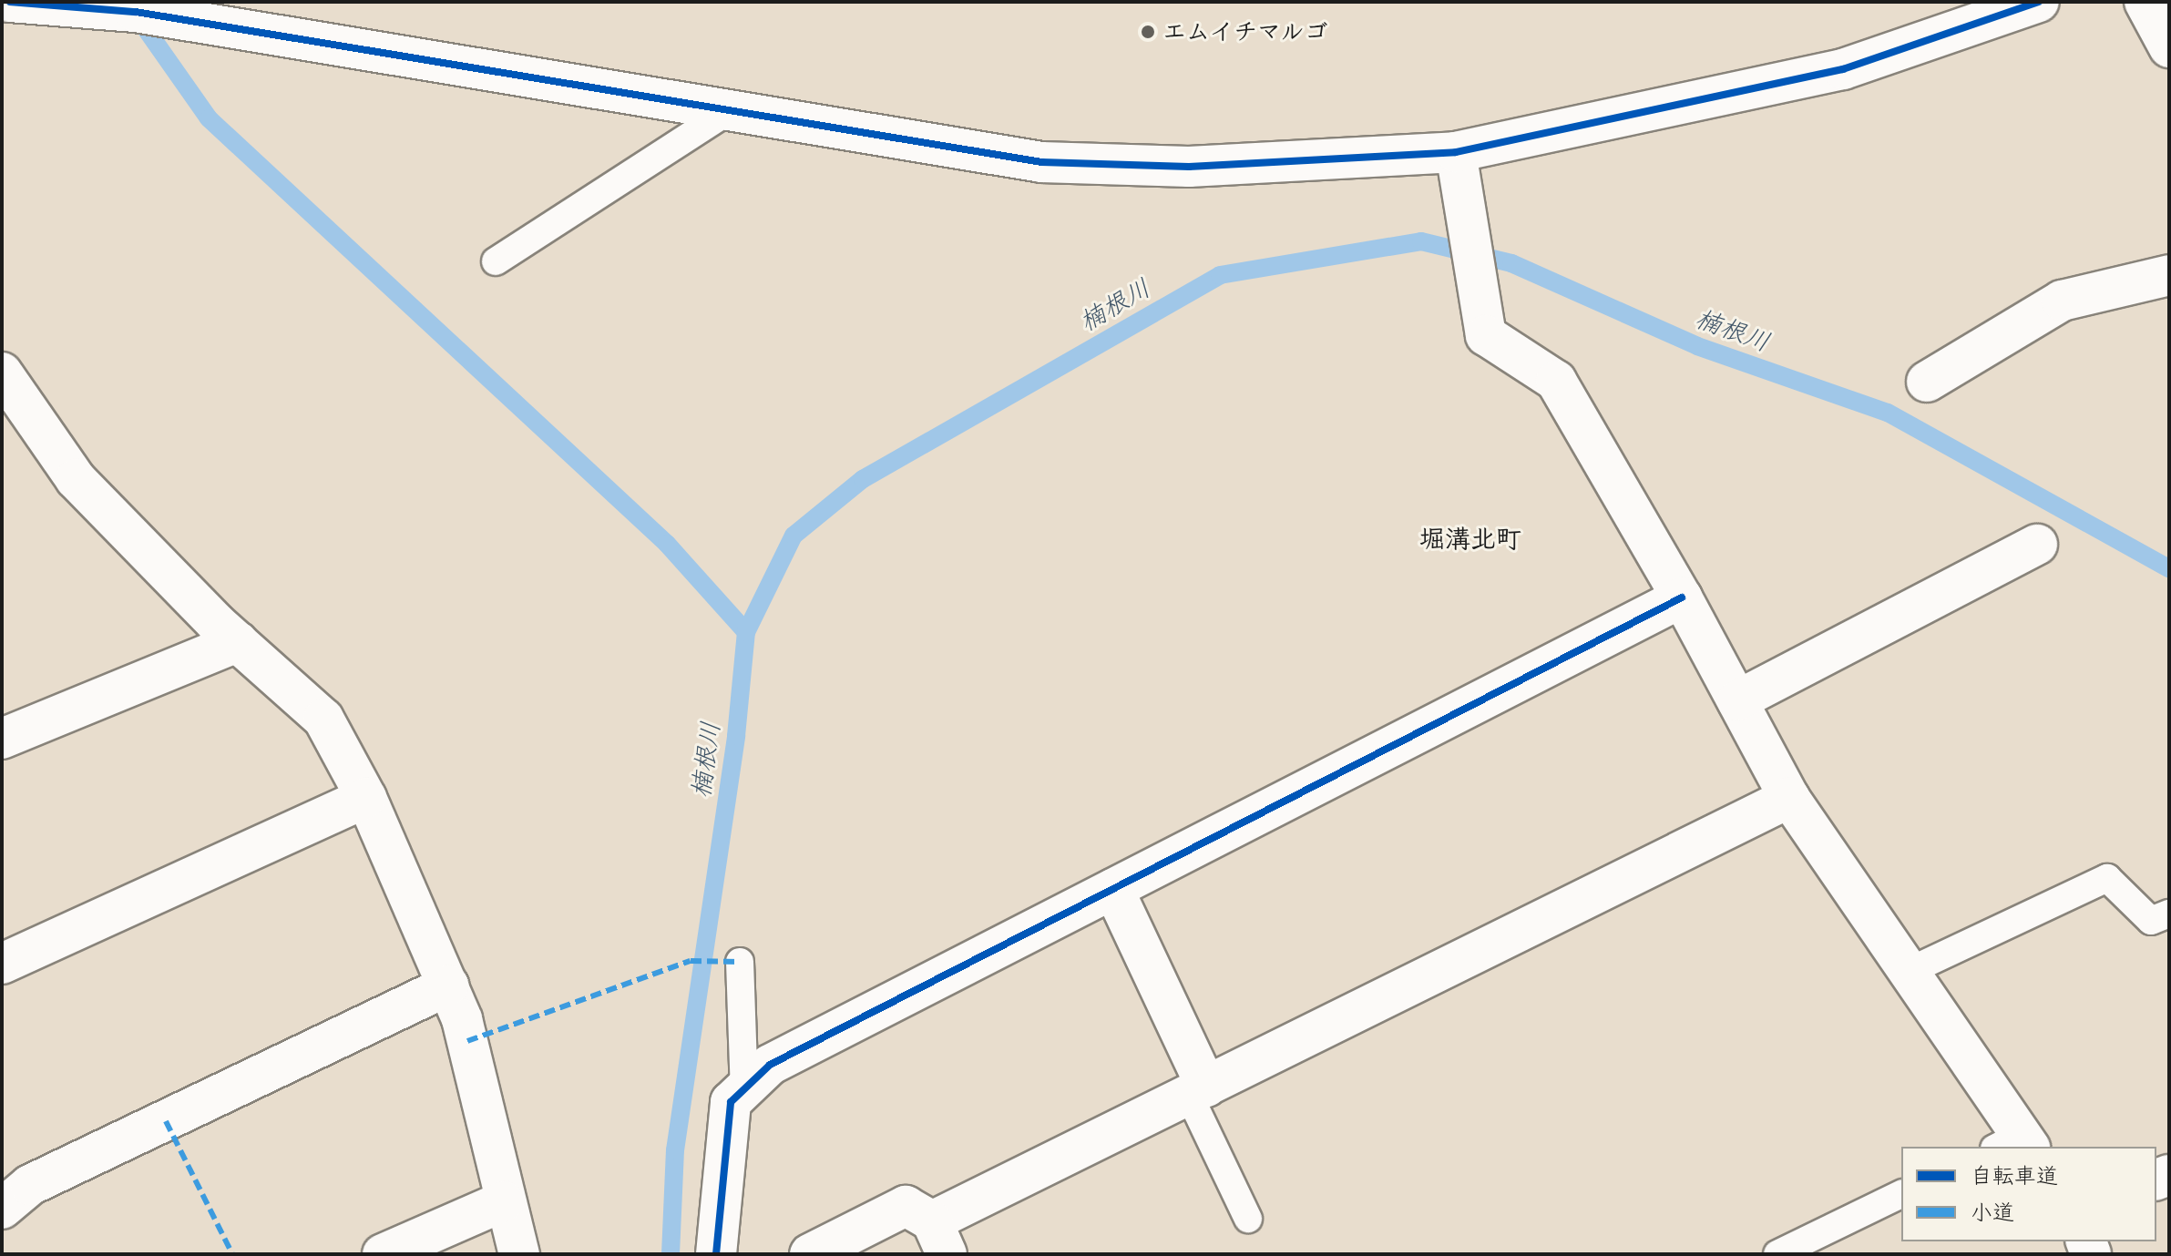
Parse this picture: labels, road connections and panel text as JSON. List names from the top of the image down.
{
  "districts": ["堀溝北町"],
  "water": ["楠根川"],
  "places": ["エムイチマルゴ"],
  "legend": ["自転車道", "小道"]
}
